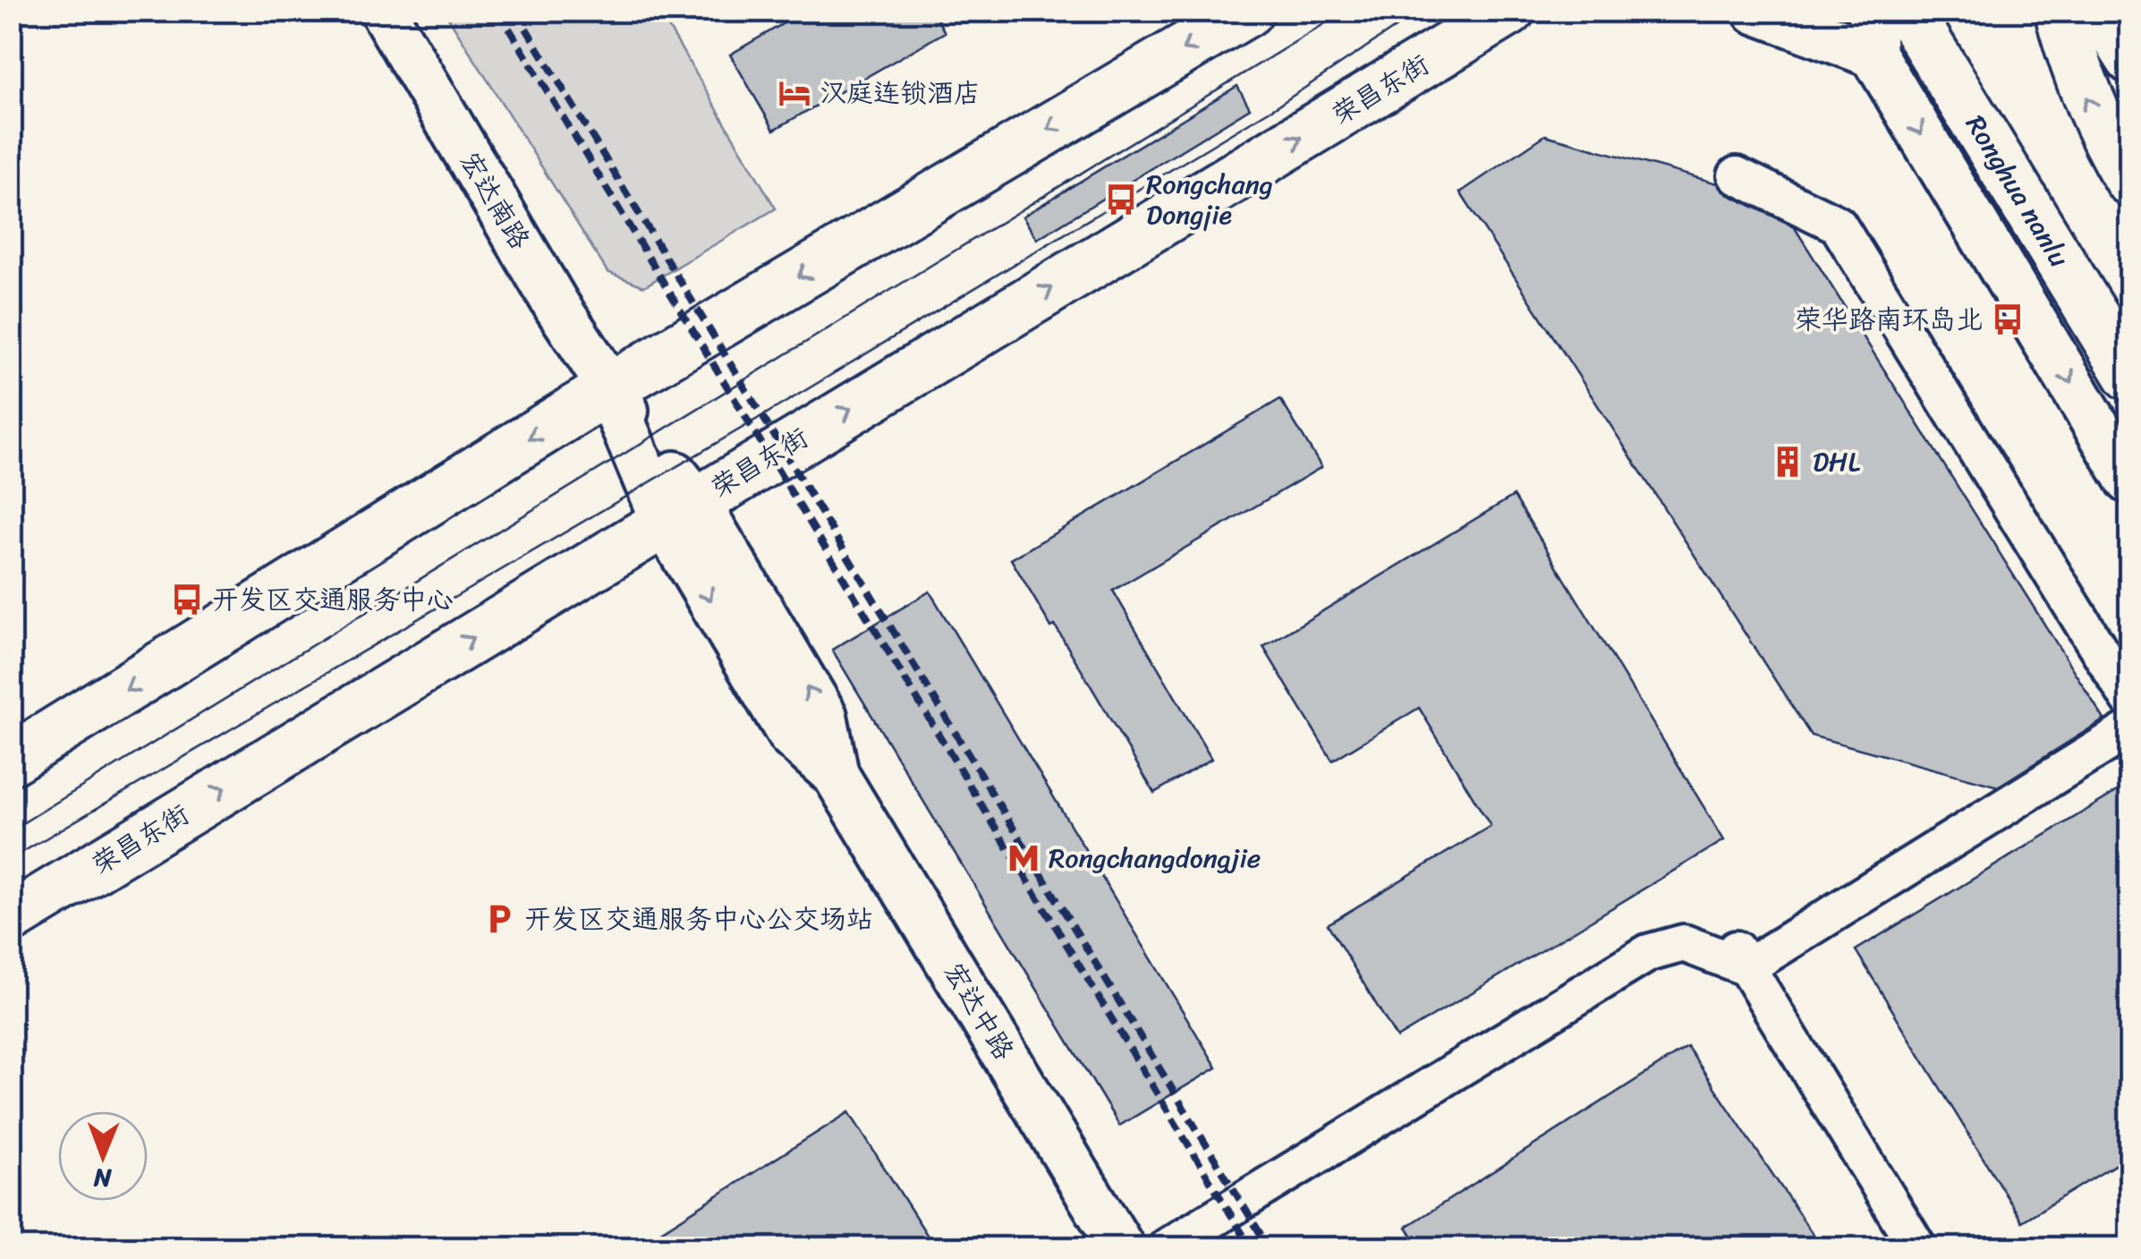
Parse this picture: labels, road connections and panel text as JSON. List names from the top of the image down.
{
  "streets": {
    "main road": ["荣昌东街", "Ronghua nanlu"],
    "street": ["宏达南路", "宏达中路"]
  },
  "crossings": [
    ["荣昌东街", "宏达南路"],
    ["荣昌东街", "宏达中路"],
    ["宏达南路", "宏达中路"]
  ],
  "places": {
    "hotel": ["汉庭连锁酒店"],
    "bus stop": ["Rongchang Dongjie", "荣华路南环岛北", "开发区交通服务中心"],
    "building": ["DHL"],
    "metro station": ["Rongchangdongjie"],
    "parking": ["开发区交通服务中心公交场站"]
  },
  "north": "bottom"
}
